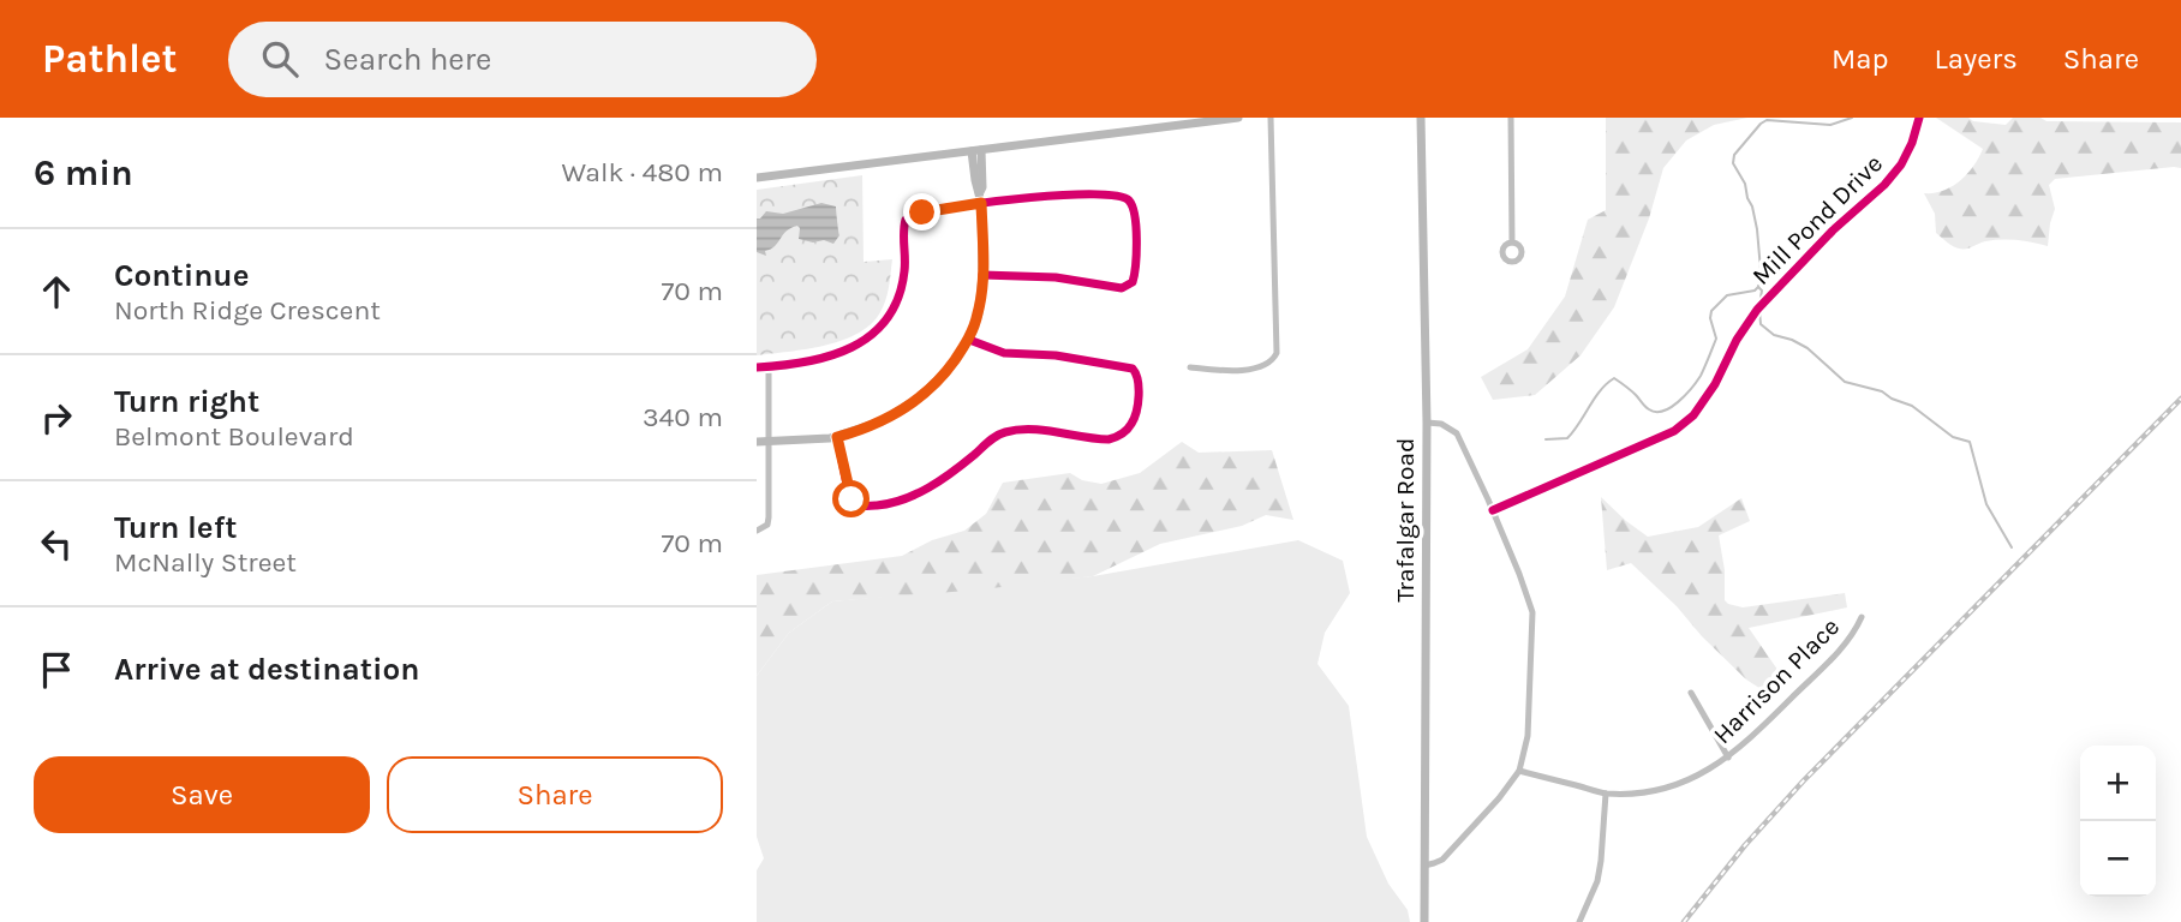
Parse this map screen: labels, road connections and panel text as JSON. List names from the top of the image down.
{
  "streets": {
    "street": ["Mill Pond Drive", "Trafalgar Road", "Harrison Place"]
  },
  "page": {
    "header": "Pathlet",
    "search": "Search here",
    "nav": ["Map", "Layers", "Share"],
    "heading": ["6 min", "Walk · 480 m"],
    "list": [
      ["Continue", "North Ridge Crescent", "70 m"],
      ["Turn right", "Belmont Boulevard", "340 m"],
      ["Turn left", "McNally Street", "70 m"],
      "Arrive at destination"
    ],
    "buttons": ["Save", "Share"],
    "map_buttons": ["+", "−"]
  }
}
